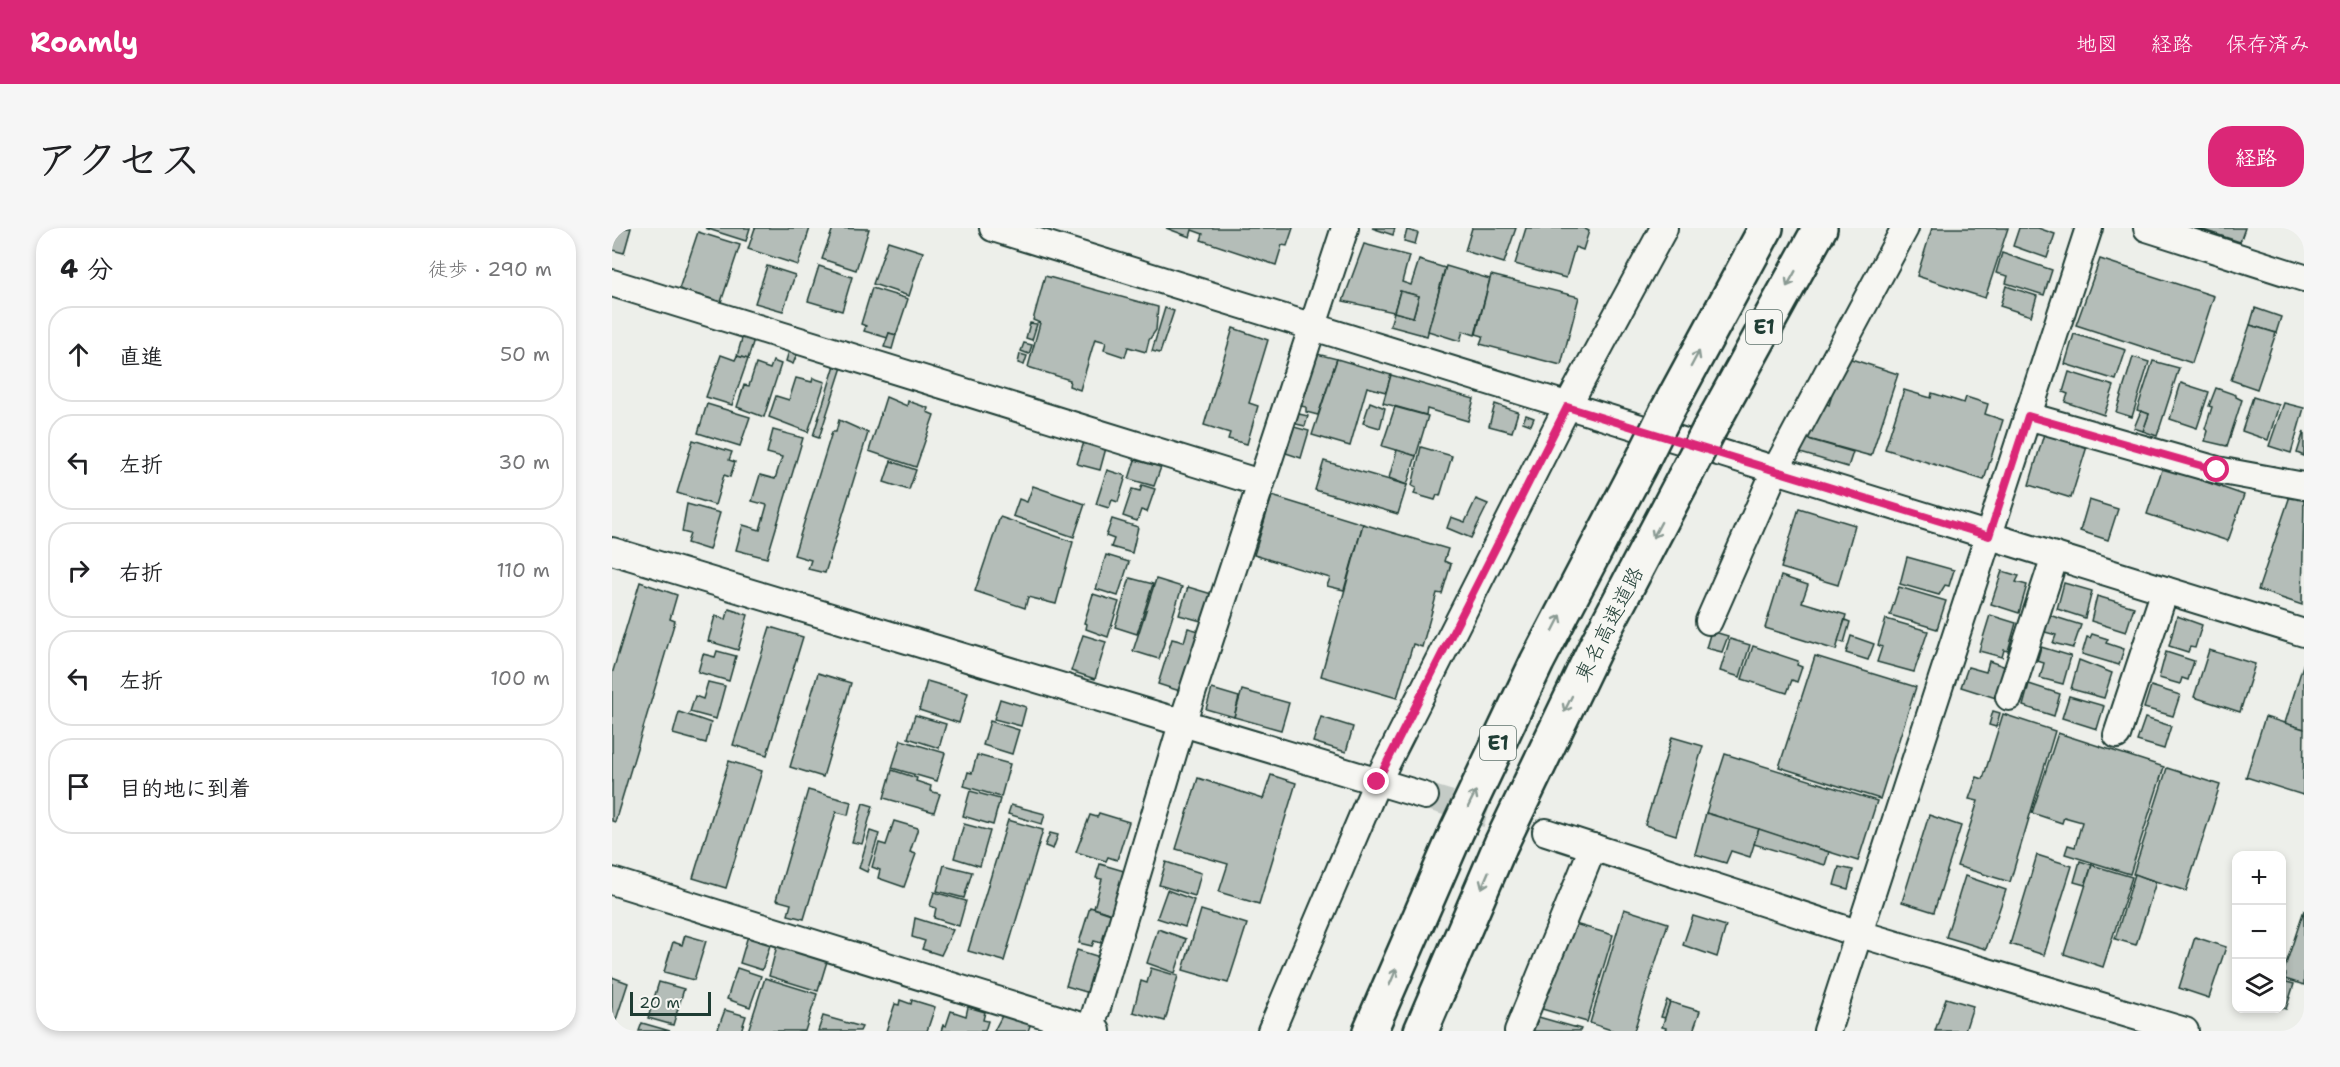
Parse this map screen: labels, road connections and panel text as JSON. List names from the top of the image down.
{
  "streets": {
    "highway": ["E1", "東名高速道路"]
  },
  "scale_bar": "20 m",
  "page": {
    "header": "Roamly",
    "nav": ["地図", "経路", "保存済み"],
    "title": "アクセス",
    "buttons": "経路",
    "heading": ["4 分", "徒歩 · 290 m"],
    "list": [
      ["直進", "50 m"],
      ["左折", "30 m"],
      ["右折", "110 m"],
      ["左折", "100 m"],
      "目的地に到着"
    ],
    "map_buttons": ["+", "−"],
    "scale": "20 m"
  }
}
